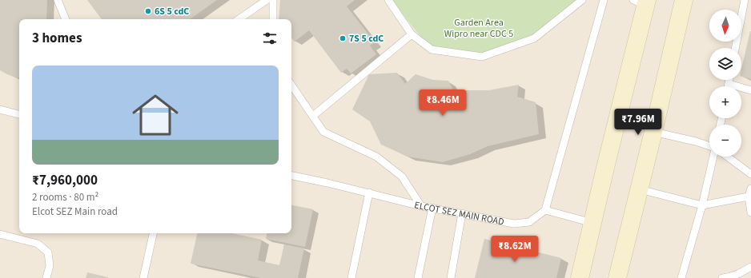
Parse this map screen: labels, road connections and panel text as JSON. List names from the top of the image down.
{
  "streets": {
    "lane": ["ELCOT SEZ MAIN ROAD"]
  },
  "parks": ["Garden Area Wipro near CDC 5"],
  "places": ["6S 5 cdC", "7S 5 cdC"],
  "north": "bottom",
  "page": {
    "map_buttons": ["+", "−"],
    "heading": "3 homes",
    "list": [
      {
        "name": "₹7,960,000",
        "note": "2 rooms · 80 m² · Elcot SEZ Main road"
      }
    ],
    "price": ["₹8.46M", "₹7.96M", "₹8.62M"]
  }
}
